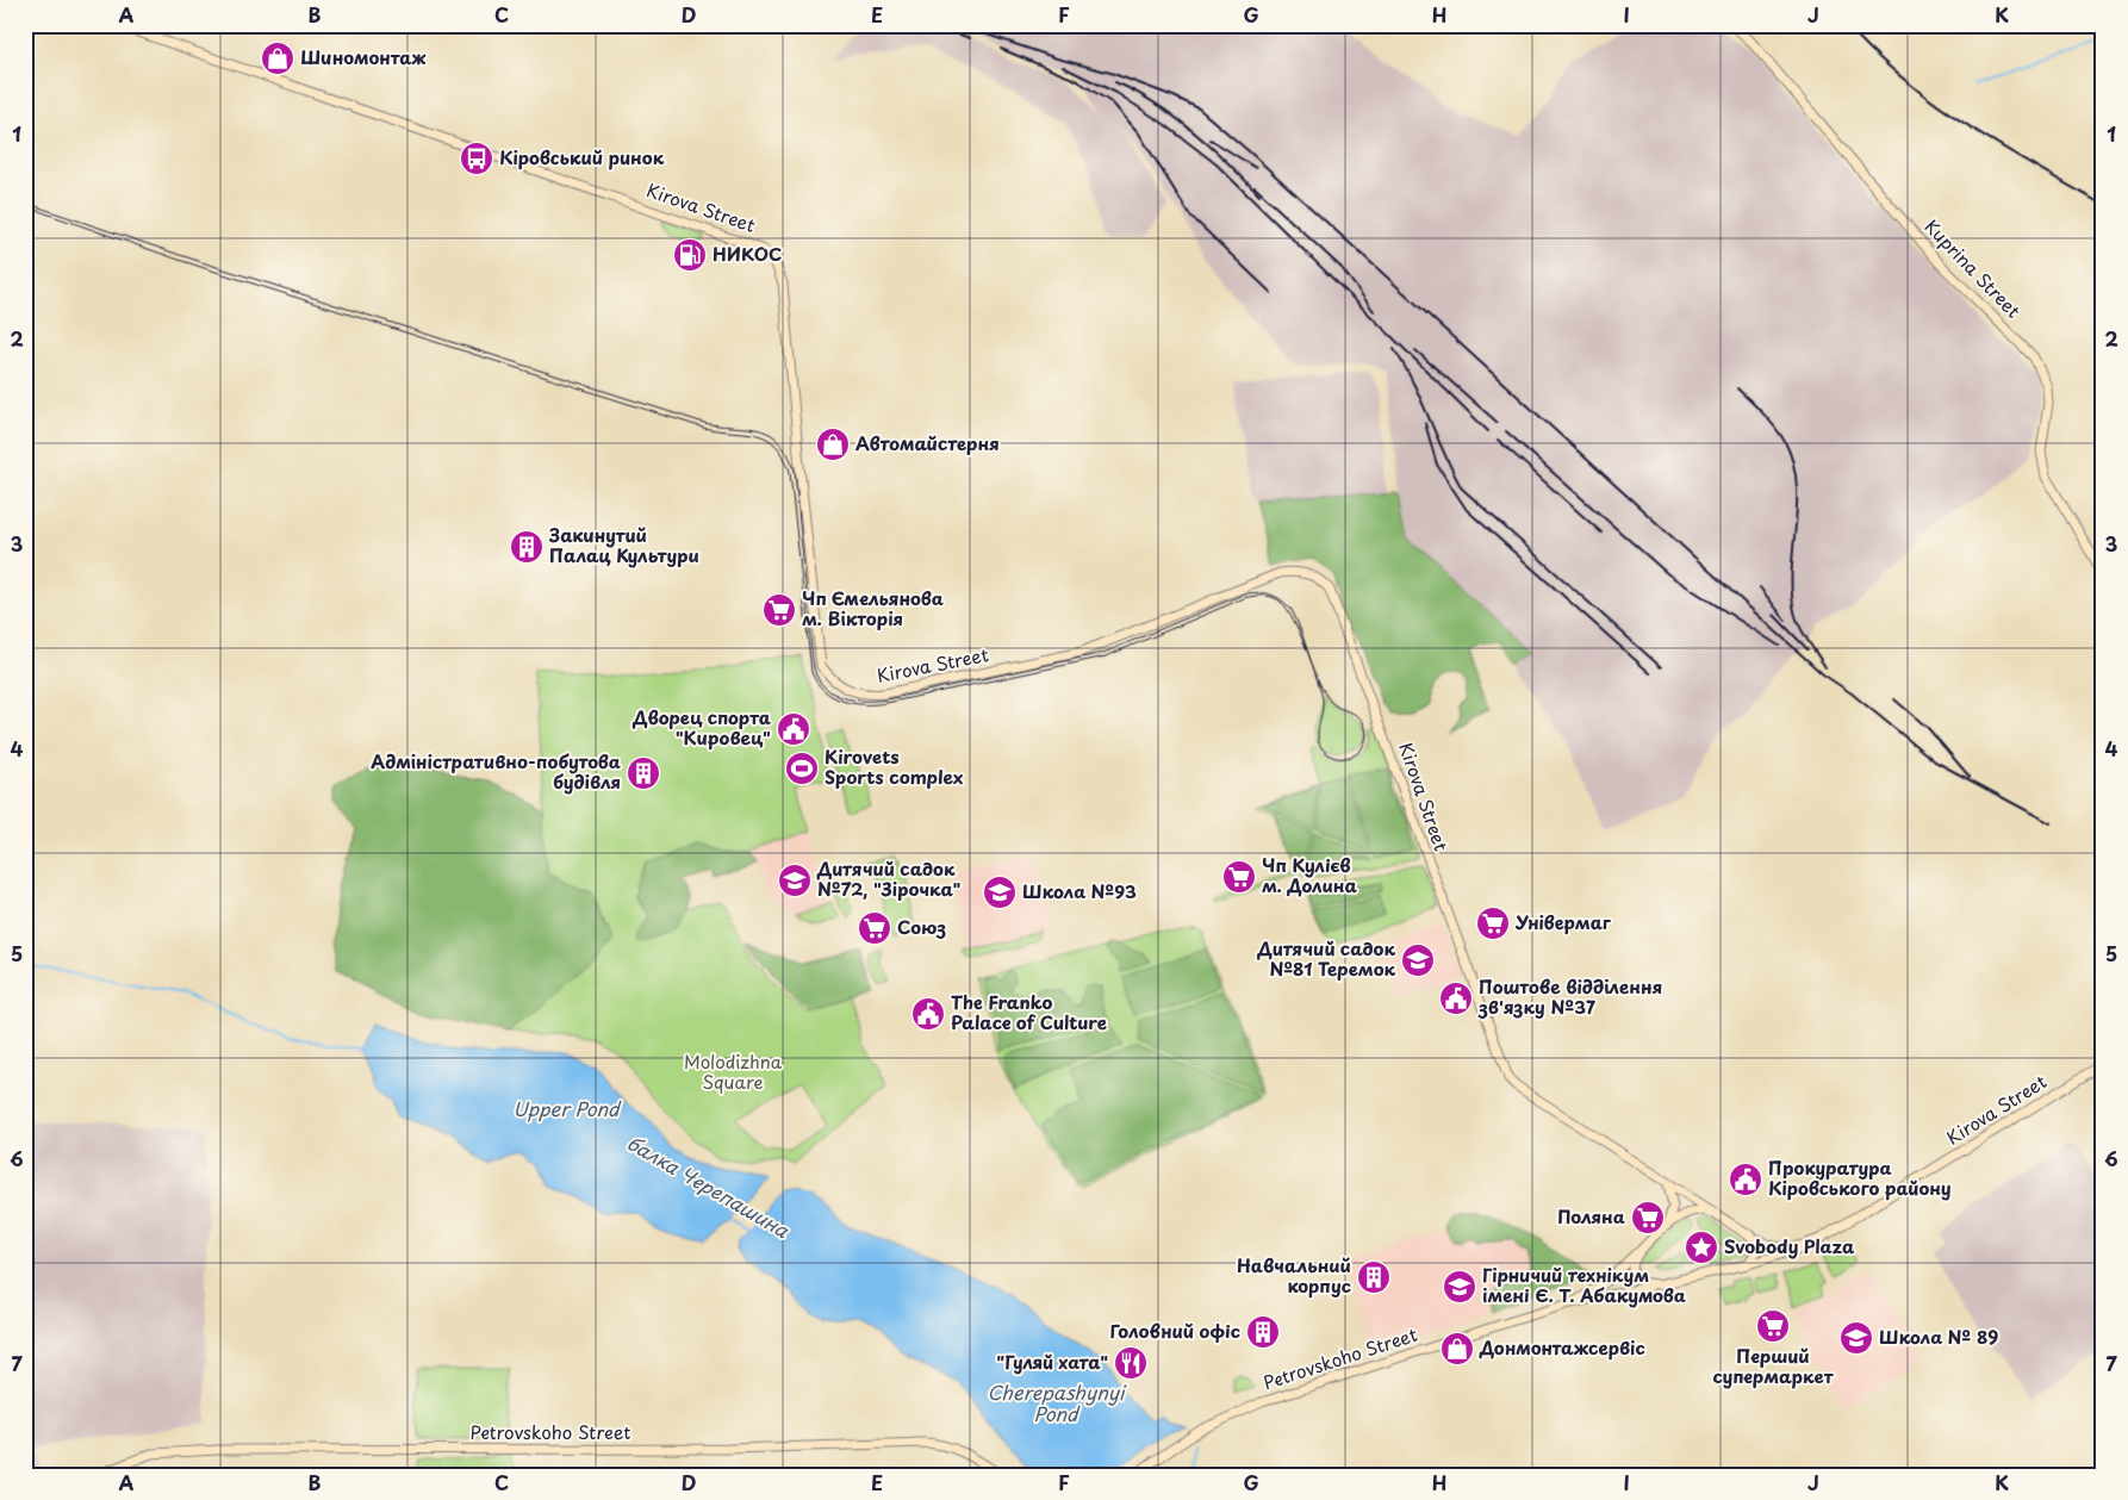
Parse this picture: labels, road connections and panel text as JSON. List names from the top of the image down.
{
  "streets": {
    "main road": ["Kirova Street", "Kuprina Street", "Petrovskoho Street"]
  },
  "crossings": [
    ["Kirova Street", "Petrovskoho Street"]
  ],
  "water": ["Upper Pond", "балка Черепашина", "Cherepashynyi Pond"],
  "parks": ["Molodizhna Square"],
  "places": {
    "shop": ["Шиномонтаж", "Автомайстерня", "Донмонтажсервіс"],
    "bus stop": ["Кіровський ринок"],
    "fuel station": ["НИКОС"],
    "building": [
      "Закинутий Палац Культури",
      "Адміністративно-побутова будівля",
      "Навчальний корпус",
      "Головний офіс"
    ],
    "supermarket": [
      "Чп Ємельянова м. Вікторія",
      "Чп Кулієв м. Долина",
      "Універмаг",
      "Союз",
      "Поляна",
      "Перший супермаркет"
    ],
    "public building": [
      "Дворец спорта \"Кировец\"",
      "Поштове відділення зв'язку №37",
      "The Franko Palace of Culture",
      "Прокуратура Кіровського району"
    ],
    "sports": ["Kirovets Sports complex"],
    "school or university": [
      "Дитячий садок №72, \"Зірочка\"",
      "Школа №93",
      "Дитячий садок №81 Теремок",
      "Гірничий технікум імені Є. Т. Абакумова",
      "Школа № 89"
    ],
    "place": ["Svobody Plaza"],
    "restaurant": ["\"Гуляй хата\""]
  },
  "grid": {
    "columns": [
      "A",
      "B",
      "C",
      "D",
      "E",
      "F",
      "G",
      "H",
      "I",
      "J",
      "K"
    ],
    "rows": [
      "1",
      "2",
      "3",
      "4",
      "5",
      "6",
      "7"
    ]
  }
}
